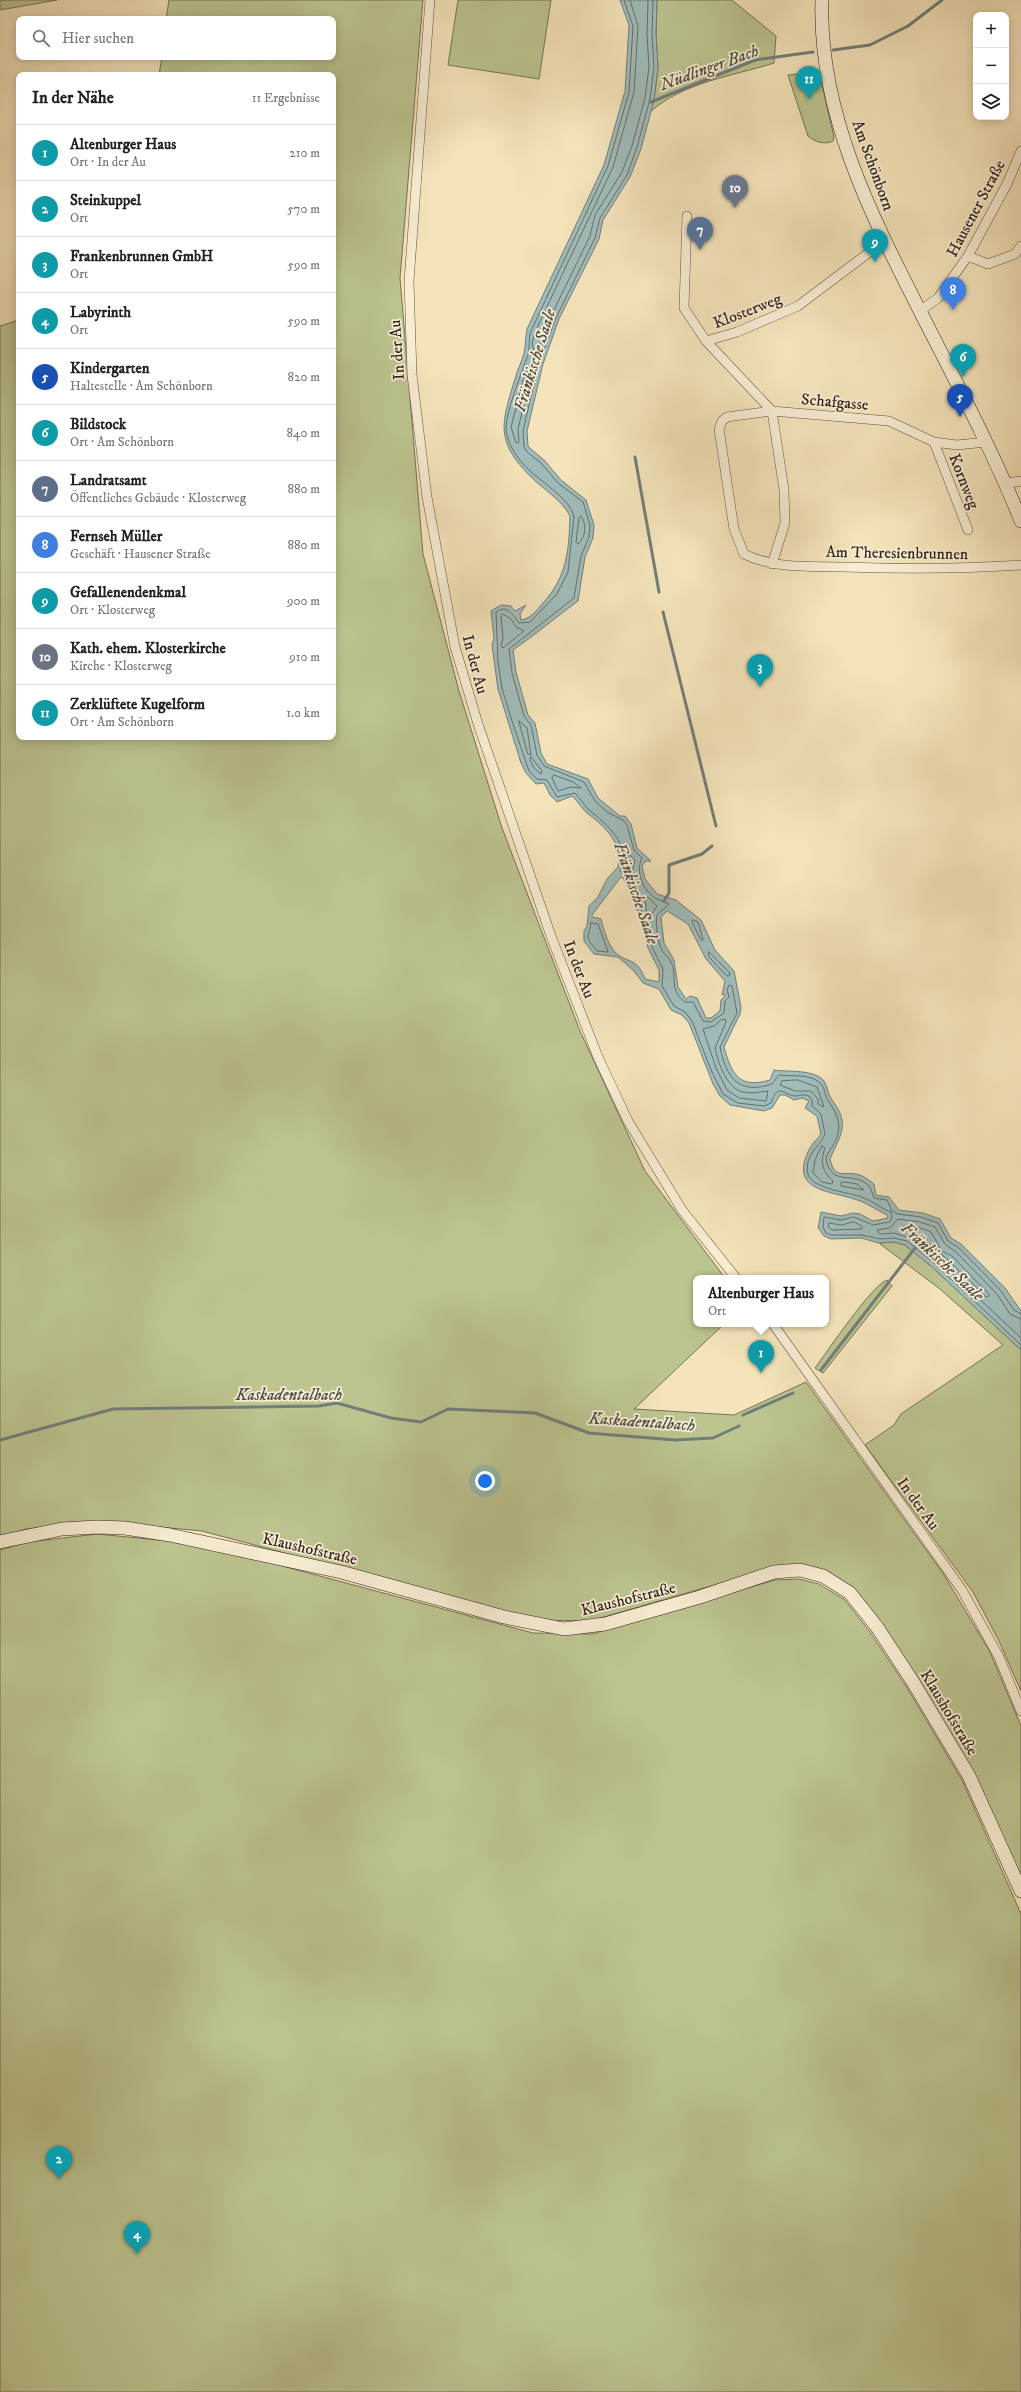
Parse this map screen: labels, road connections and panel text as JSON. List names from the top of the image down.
{
  "streets": {
    "main road": ["Am Schönborn", "Klaushofstraße"],
    "street": [
      "Hausener Straße",
      "Klosterweg",
      "In der Au",
      "Schafgasse",
      "Kornweg",
      "Am Theresienbrunnen"
    ]
  },
  "crossings": [
    ["Am Schönborn", "Hausener Straße"],
    ["Am Schönborn", "Klosterweg"],
    ["Am Schönborn", "Schafgasse"],
    ["Schafgasse", "Kornweg"],
    ["Schafgasse", "Am Theresienbrunnen"]
  ],
  "water": ["Nüdlinger Bach", "Fränkische Saale", "Kaskadentalbach"],
  "page": {
    "map_buttons": ["+", "−"],
    "search": "Hier suchen",
    "pins": [
      "11",
      "10",
      "7",
      "9",
      "8",
      "6",
      "5",
      "3",
      "1",
      "2",
      "4"
    ],
    "heading": ["In der Nähe", "11 Ergebnisse"],
    "list": [
      {
        "mark": "1",
        "name": "Altenburger Haus",
        "note": "Ort · In der Au",
        "value": "210 m"
      },
      {
        "mark": "2",
        "name": "Steinkuppel",
        "note": "Ort",
        "value": "570 m"
      },
      {
        "mark": "3",
        "name": "Frankenbrunnen GmbH",
        "note": "Ort",
        "value": "590 m"
      },
      {
        "mark": "4",
        "name": "Labyrinth",
        "note": "Ort",
        "value": "590 m"
      },
      {
        "mark": "5",
        "name": "Kindergarten",
        "note": "Haltestelle · Am Schönborn",
        "value": "820 m"
      },
      {
        "mark": "6",
        "name": "Bildstock",
        "note": "Ort · Am Schönborn",
        "value": "840 m"
      },
      {
        "mark": "7",
        "name": "Landratsamt",
        "note": "Öffentliches Gebäude · Klosterweg",
        "value": "880 m"
      },
      {
        "mark": "8",
        "name": "Fernseh Müller",
        "note": "Geschäft · Hausener Straße",
        "value": "880 m"
      },
      {
        "mark": "9",
        "name": "Gefallenendenkmal",
        "note": "Ort · Klosterweg",
        "value": "900 m"
      },
      {
        "mark": "10",
        "name": "Kath. ehem. Klosterkirche",
        "note": "Kirche · Klosterweg",
        "value": "910 m"
      },
      {
        "mark": "11",
        "name": "Zerklüftete Kugelform",
        "note": "Ort · Am Schönborn",
        "value": "1.0 km"
      }
    ],
    "popup": ["Altenburger Haus", "Ort"]
  }
}
